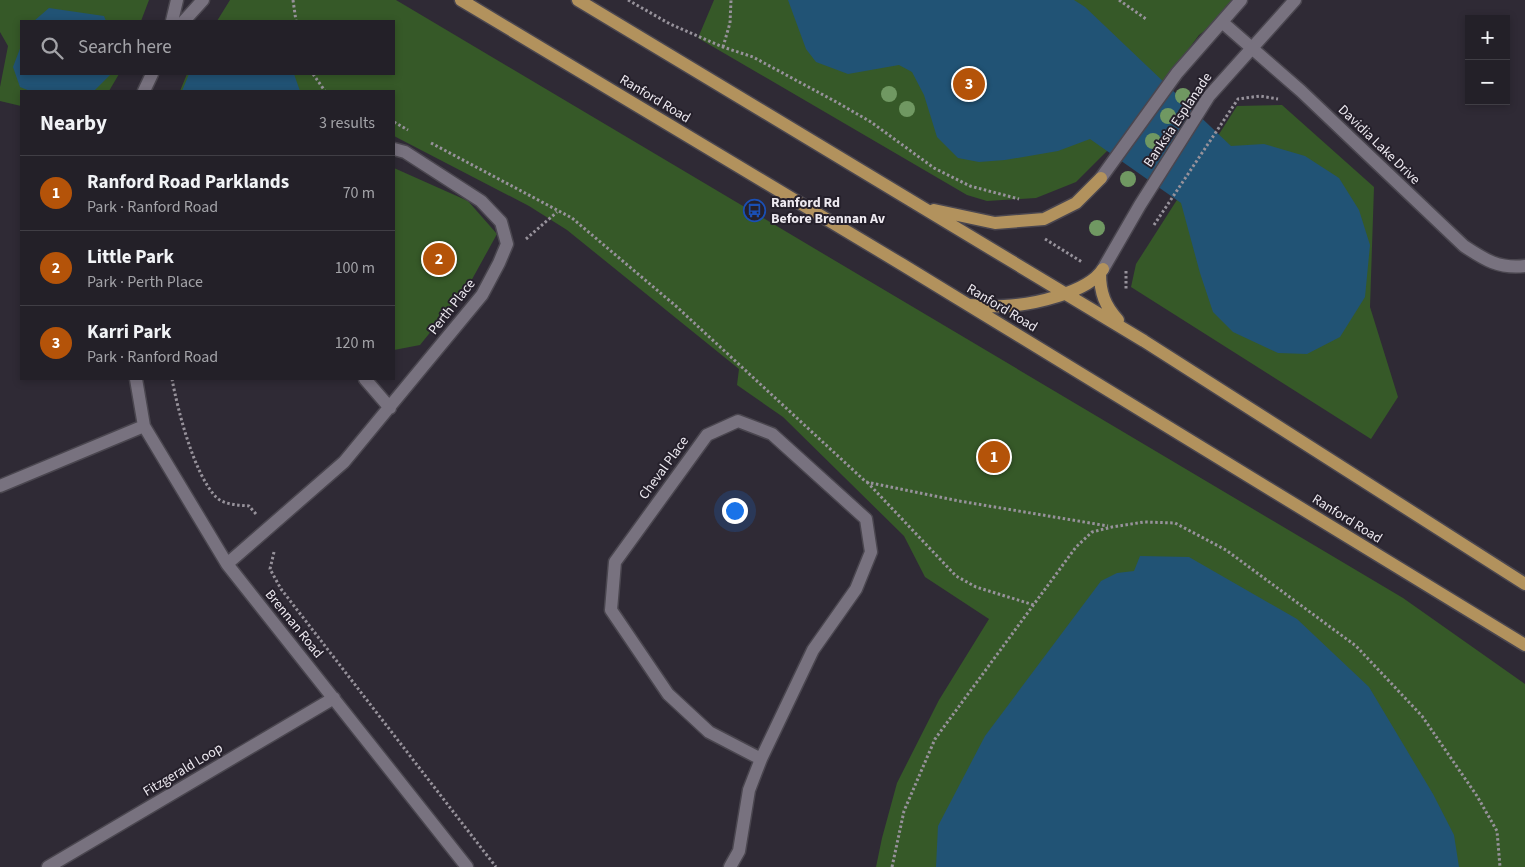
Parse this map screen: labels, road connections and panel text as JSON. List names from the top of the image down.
{
  "streets": {
    "main road": ["Ranford Road"],
    "street": [
      "Banksia Esplanade",
      "Davidia Lake Drive",
      "Perth Place",
      "Cheval Place",
      "Brennan Road",
      "Fitzgerald Loop"
    ]
  },
  "crossings": [
    ["Banksia Esplanade", "Davidia Lake Drive"],
    ["Perth Place", "Brennan Road"],
    ["Brennan Road", "Fitzgerald Loop"]
  ],
  "places": {
    "bus stop": ["Ranford Rd Before Brennan Av"]
  },
  "page": {
    "map_buttons": ["+", "−"],
    "search": "Search here",
    "pins": ["3", "2", "1"],
    "heading": ["Nearby", "3 results"],
    "list": [
      {
        "mark": "1",
        "name": "Ranford Road Parklands",
        "note": "Park · Ranford Road",
        "value": "70 m"
      },
      {
        "mark": "2",
        "name": "Little Park",
        "note": "Park · Perth Place",
        "value": "100 m"
      },
      {
        "mark": "3",
        "name": "Karri Park",
        "note": "Park · Ranford Road",
        "value": "120 m"
      }
    ]
  }
}
